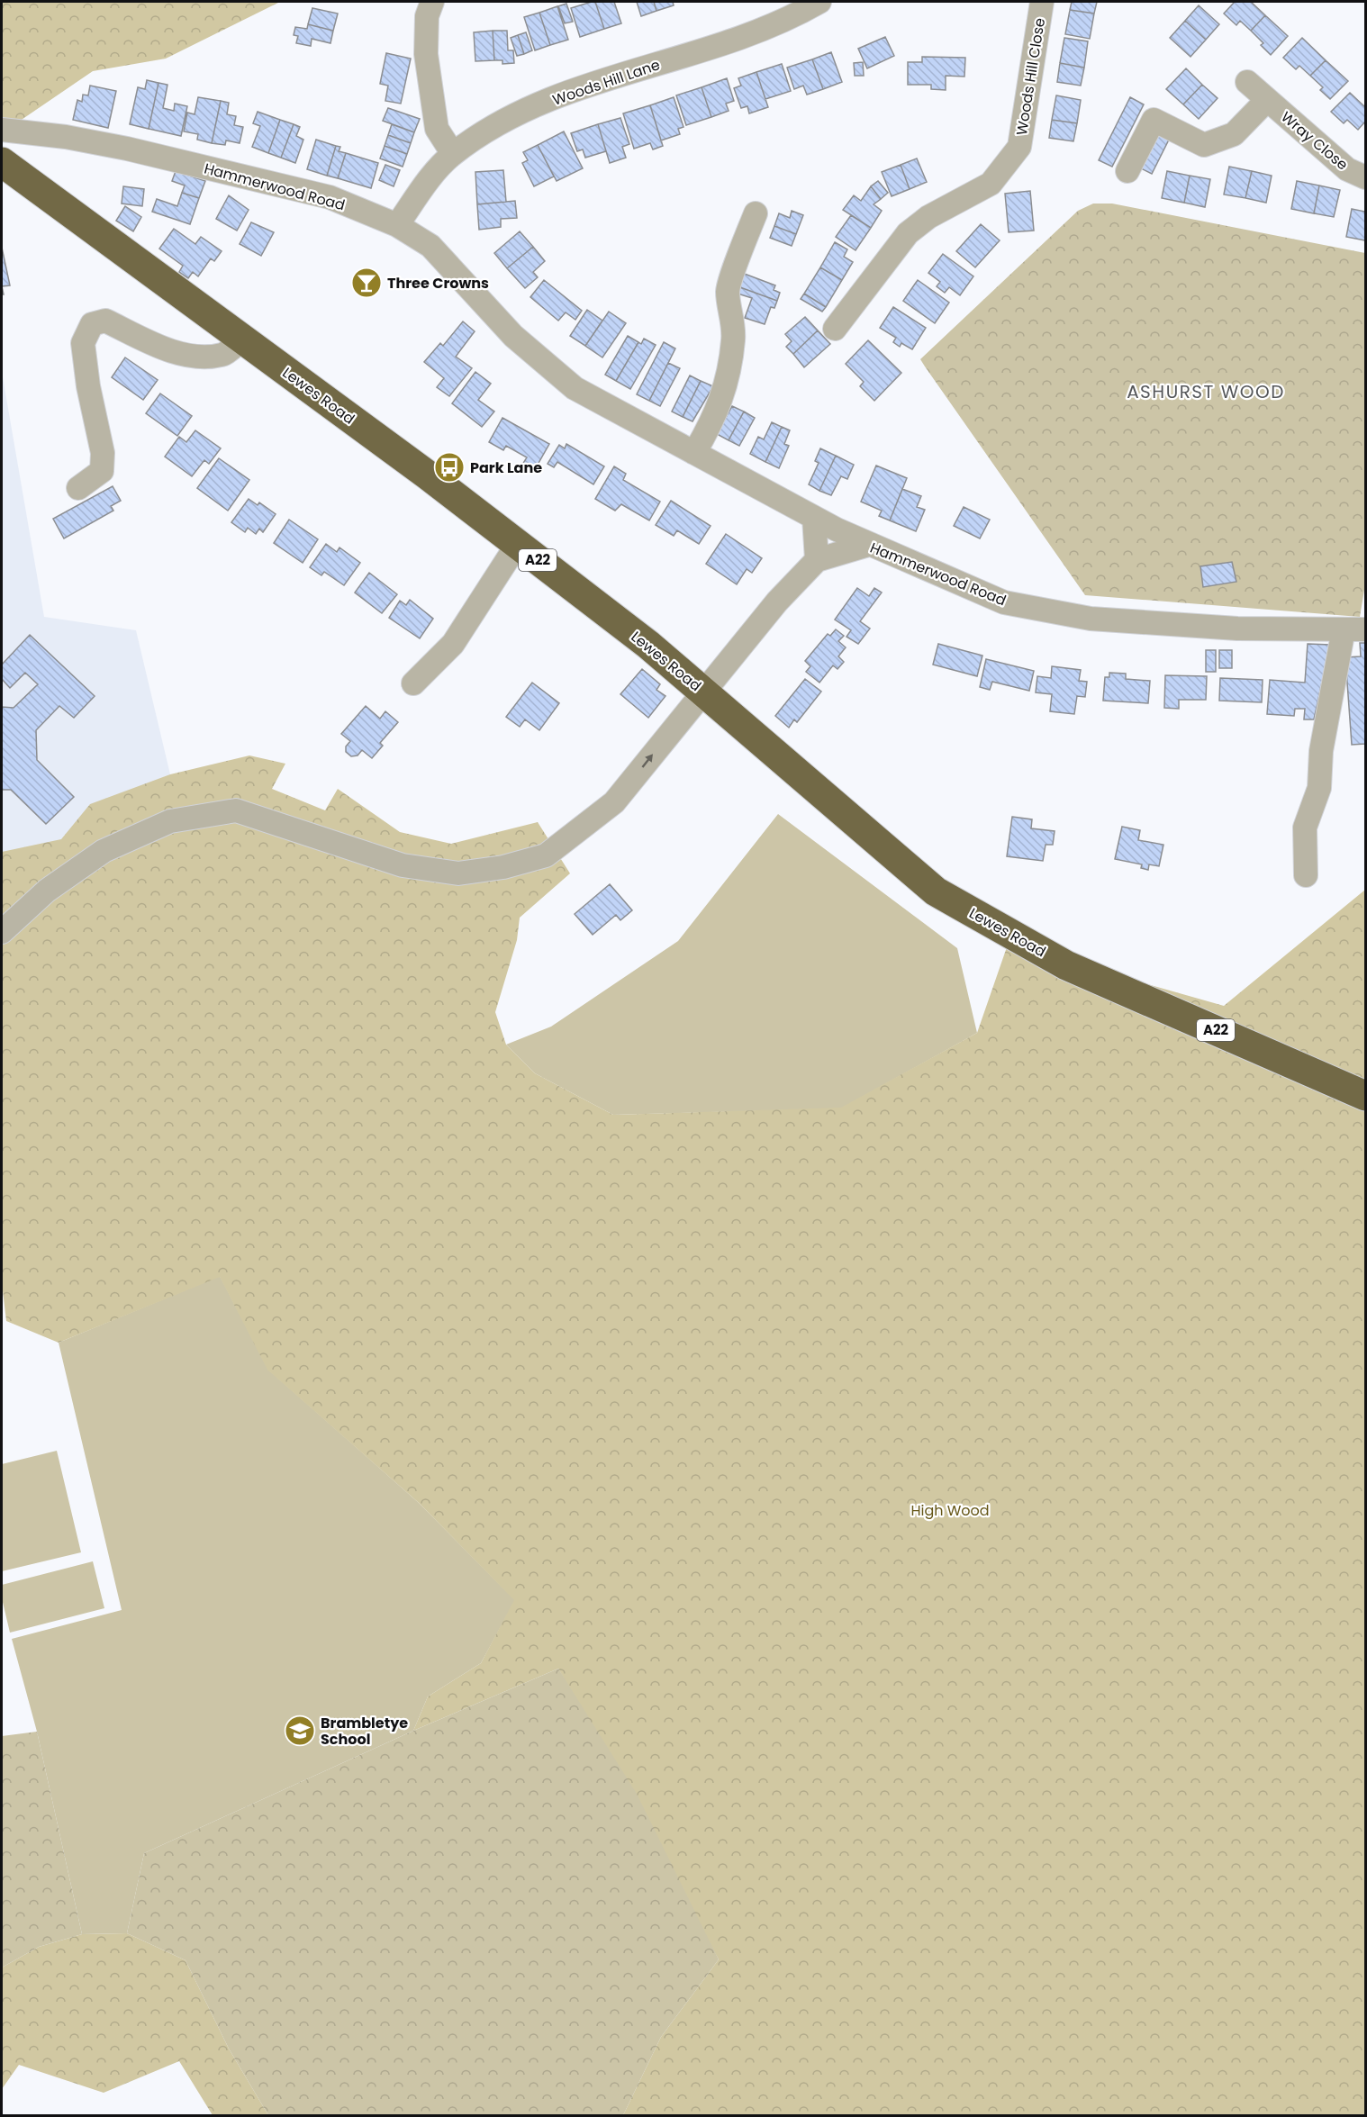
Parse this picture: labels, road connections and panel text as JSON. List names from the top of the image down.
{
  "streets": {
    "highway": ["Lewes Road", "A22"],
    "street": [
      "Woods Hill Close",
      "Woods Hill Lane",
      "Wray Close",
      "Hammerwood Road"
    ]
  },
  "crossings": [
    ["Woods Hill Lane", "Hammerwood Road"]
  ],
  "districts": ["ASHURST WOOD"],
  "parks": ["High Wood"],
  "places": {
    "bar": ["Three Crowns"],
    "bus stop": ["Park Lane"],
    "school or university": ["Brambletye School"]
  }
}
